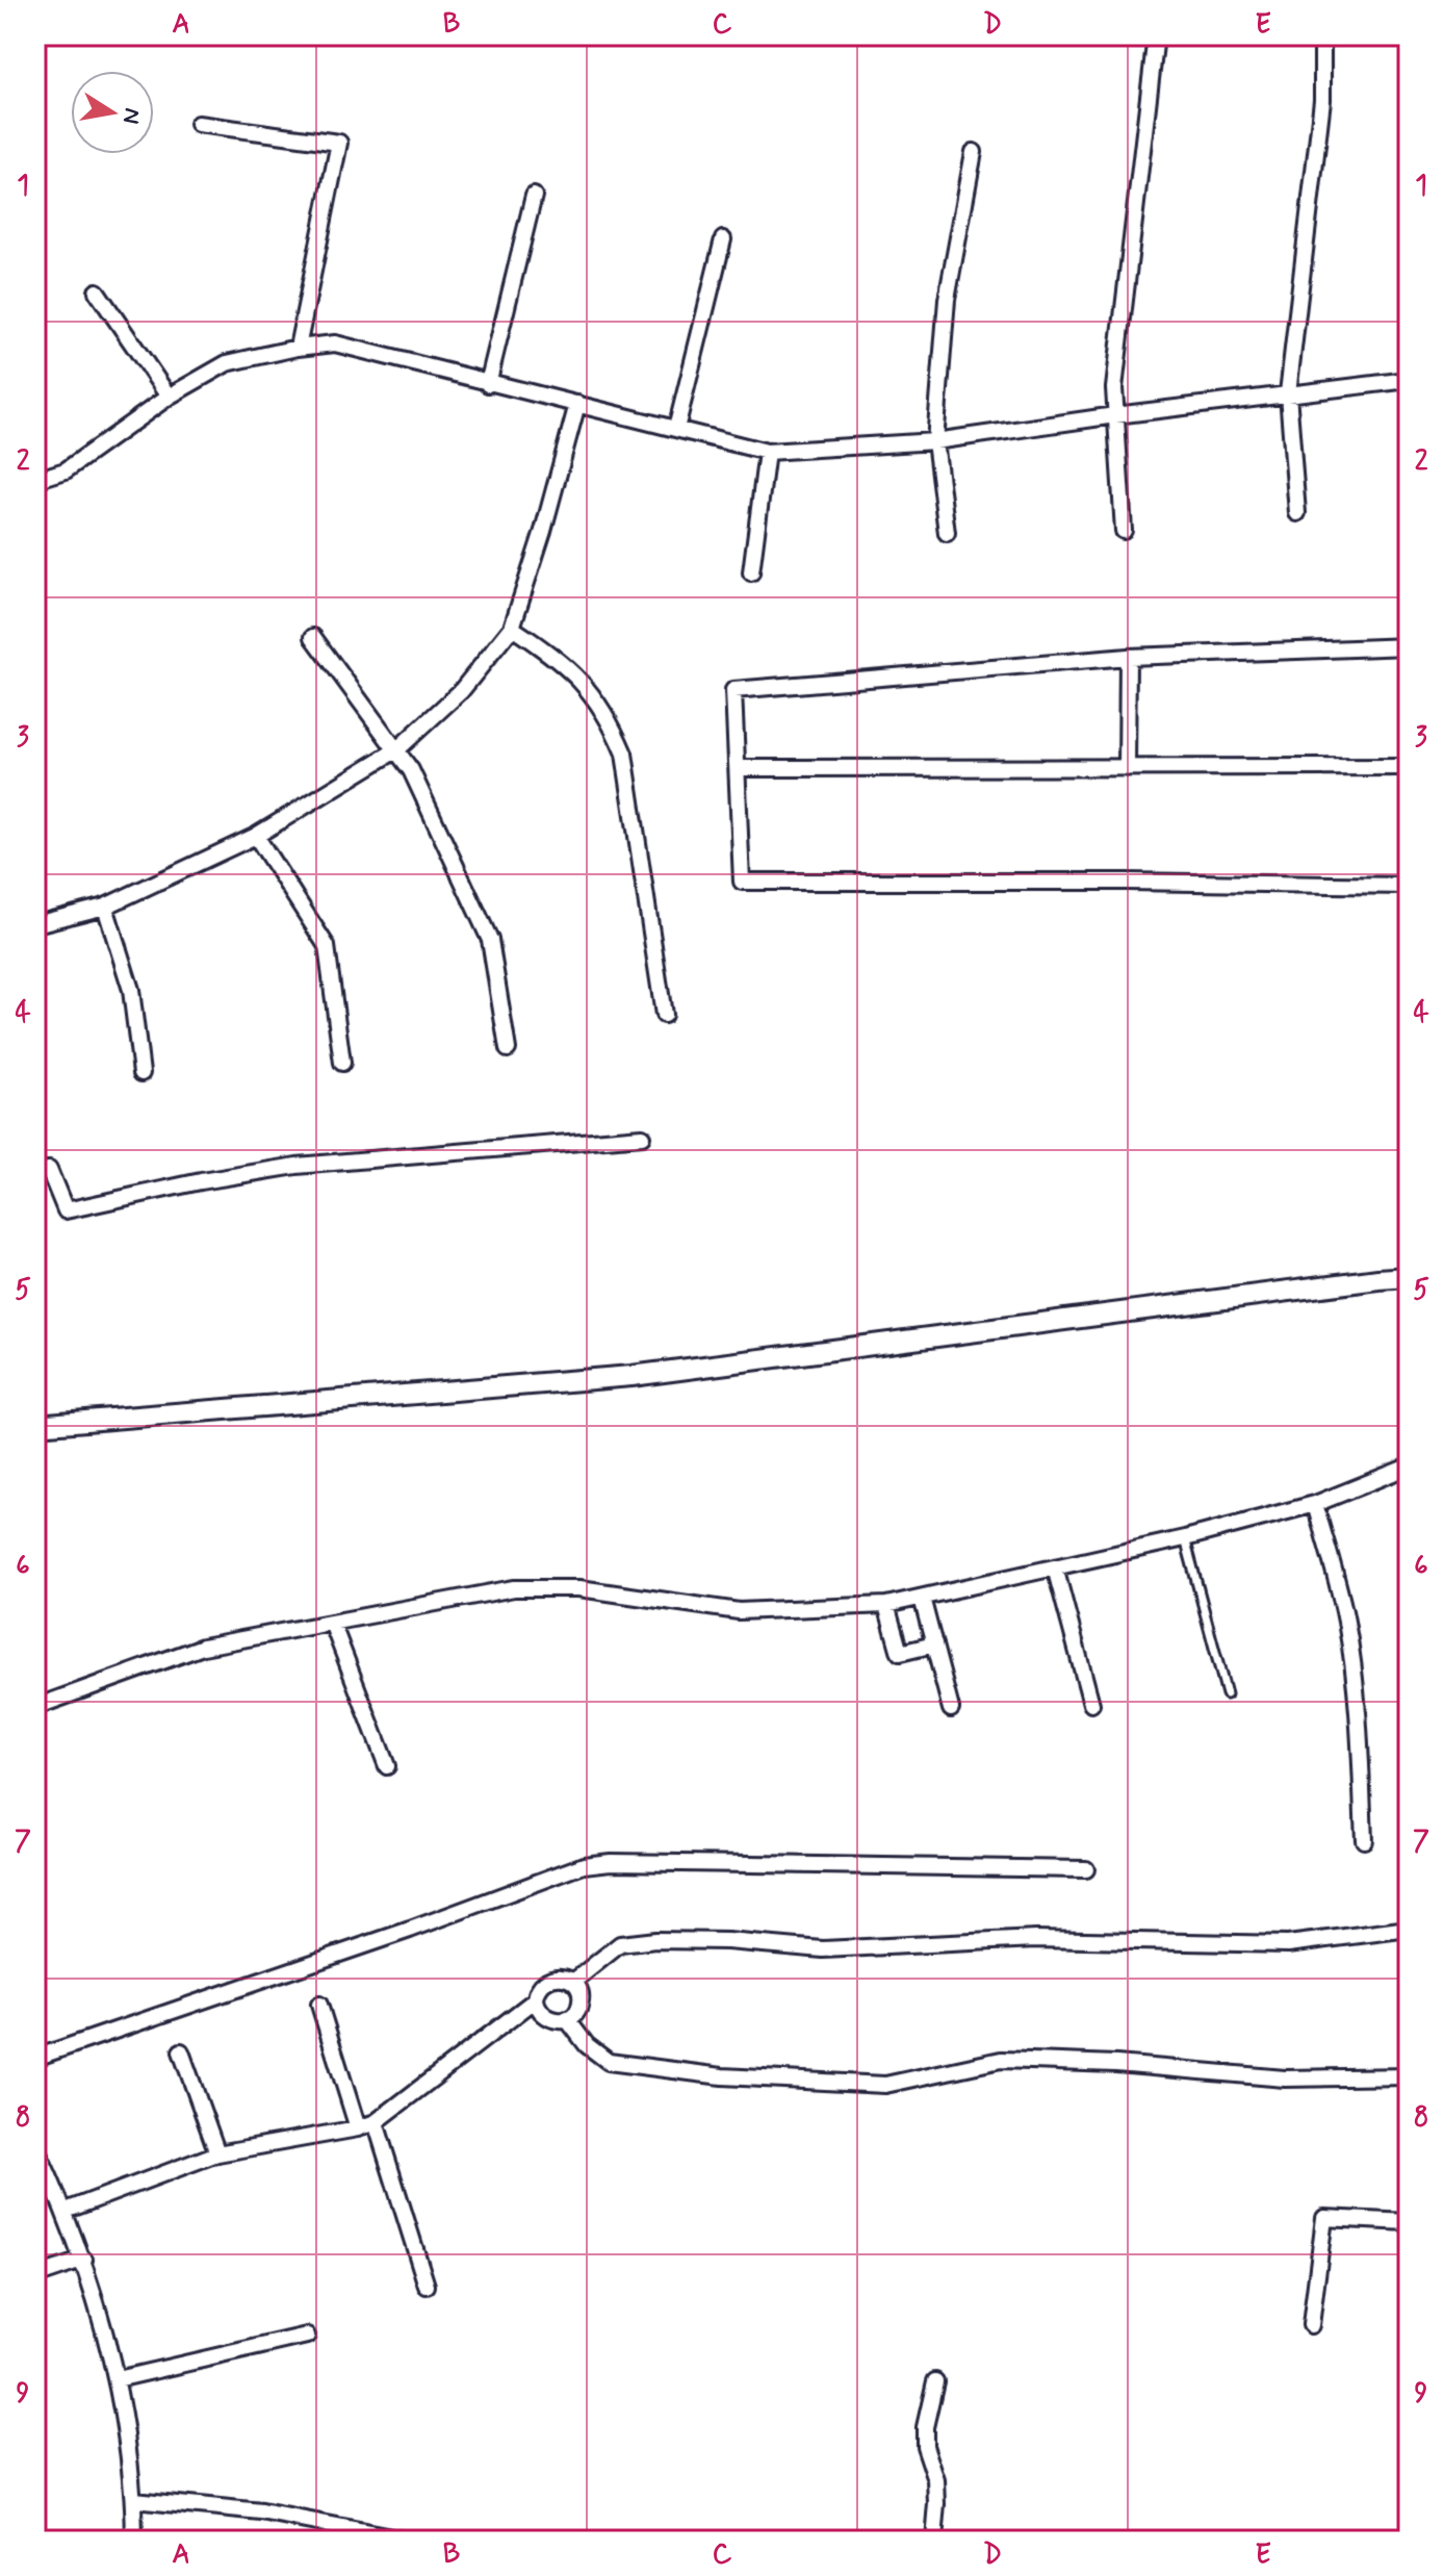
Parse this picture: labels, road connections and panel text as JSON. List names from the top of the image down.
{
  "north": "right",
  "grid": {
    "columns": [
      "A",
      "B",
      "C",
      "D",
      "E"
    ],
    "rows": [
      "1",
      "2",
      "3",
      "4",
      "5",
      "6",
      "7",
      "8",
      "9"
    ]
  }
}
